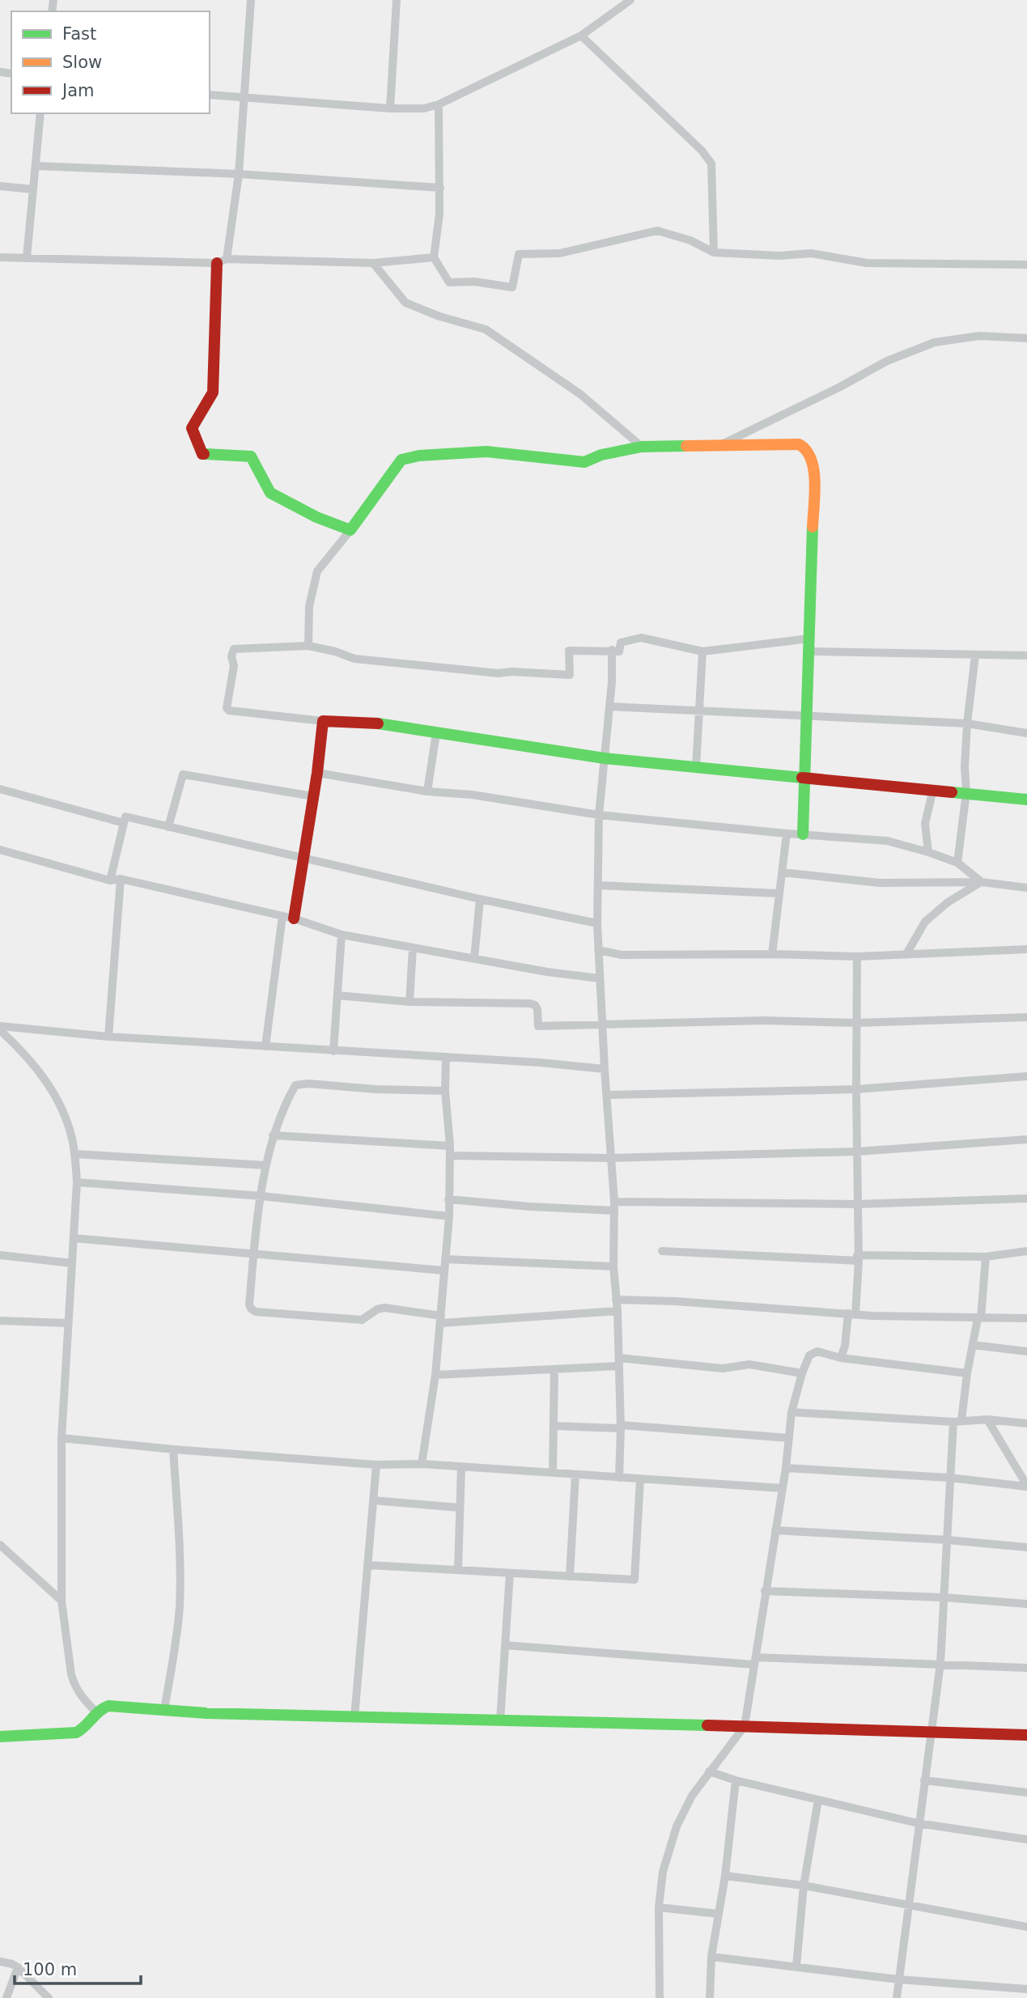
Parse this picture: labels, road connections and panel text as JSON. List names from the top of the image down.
{
  "legend": ["Fast", "Slow", "Jam"],
  "scale_bar": "100 m"
}
